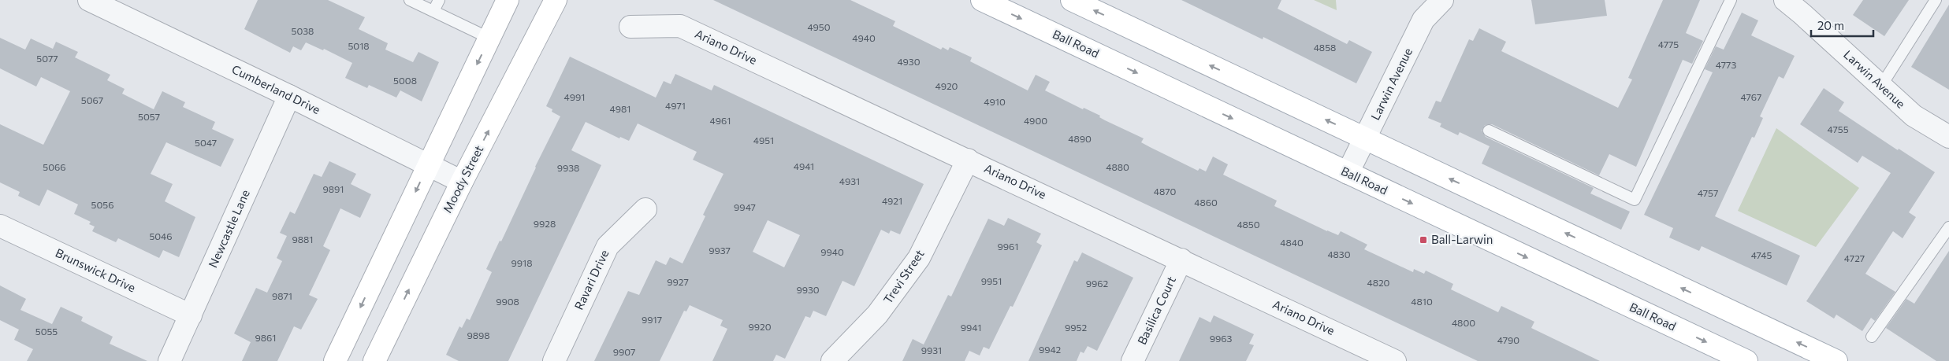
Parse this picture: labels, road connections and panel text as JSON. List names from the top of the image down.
{
  "streets": {
    "main road": ["Ball Road", "Moody Street"],
    "street": [
      "Ariano Drive",
      "Larwin Avenue",
      "Cumberland Drive",
      "Newcastle Lane",
      "Brunswick Drive",
      "Trevi Street",
      "Ravari Drive",
      "Basilica Court"
    ]
  },
  "crossings": [
    ["Ball Road", "Larwin Avenue"],
    ["Ariano Drive", "Trevi Street"],
    ["Ariano Drive", "Basilica Court"],
    ["Cumberland Drive", "Moody Street"],
    ["Cumberland Drive", "Newcastle Lane"],
    ["Newcastle Lane", "Brunswick Drive"]
  ],
  "places": {
    "transit": ["Ball-Larwin"]
  },
  "house_numbers": [
    "4950",
    "5038",
    "4940",
    "4775",
    "5018",
    "4858",
    "5077",
    "4930",
    "4773",
    "5008",
    "4920",
    "4991",
    "4767",
    "5067",
    "4910",
    "4971",
    "4981",
    "5057",
    "4961",
    "4900",
    "4755",
    "4890",
    "4951",
    "5047",
    "4941",
    "5066",
    "4880",
    "9938",
    "4931",
    "9891",
    "4870",
    "4757",
    "4921",
    "4860",
    "5056",
    "9947",
    "9928",
    "4850",
    "5046",
    "9881",
    "4840",
    "9961",
    "9937",
    "9940",
    "4830",
    "4745",
    "4727",
    "9918",
    "9951",
    "9927",
    "4820",
    "9962",
    "9930",
    "9871",
    "9908",
    "4810",
    "9917",
    "4800",
    "9920",
    "9941",
    "9952",
    "5055",
    "9898",
    "9861",
    "9963",
    "4790",
    "9942",
    "9931",
    "9907"
  ],
  "scale_bar": "20 m"
}
